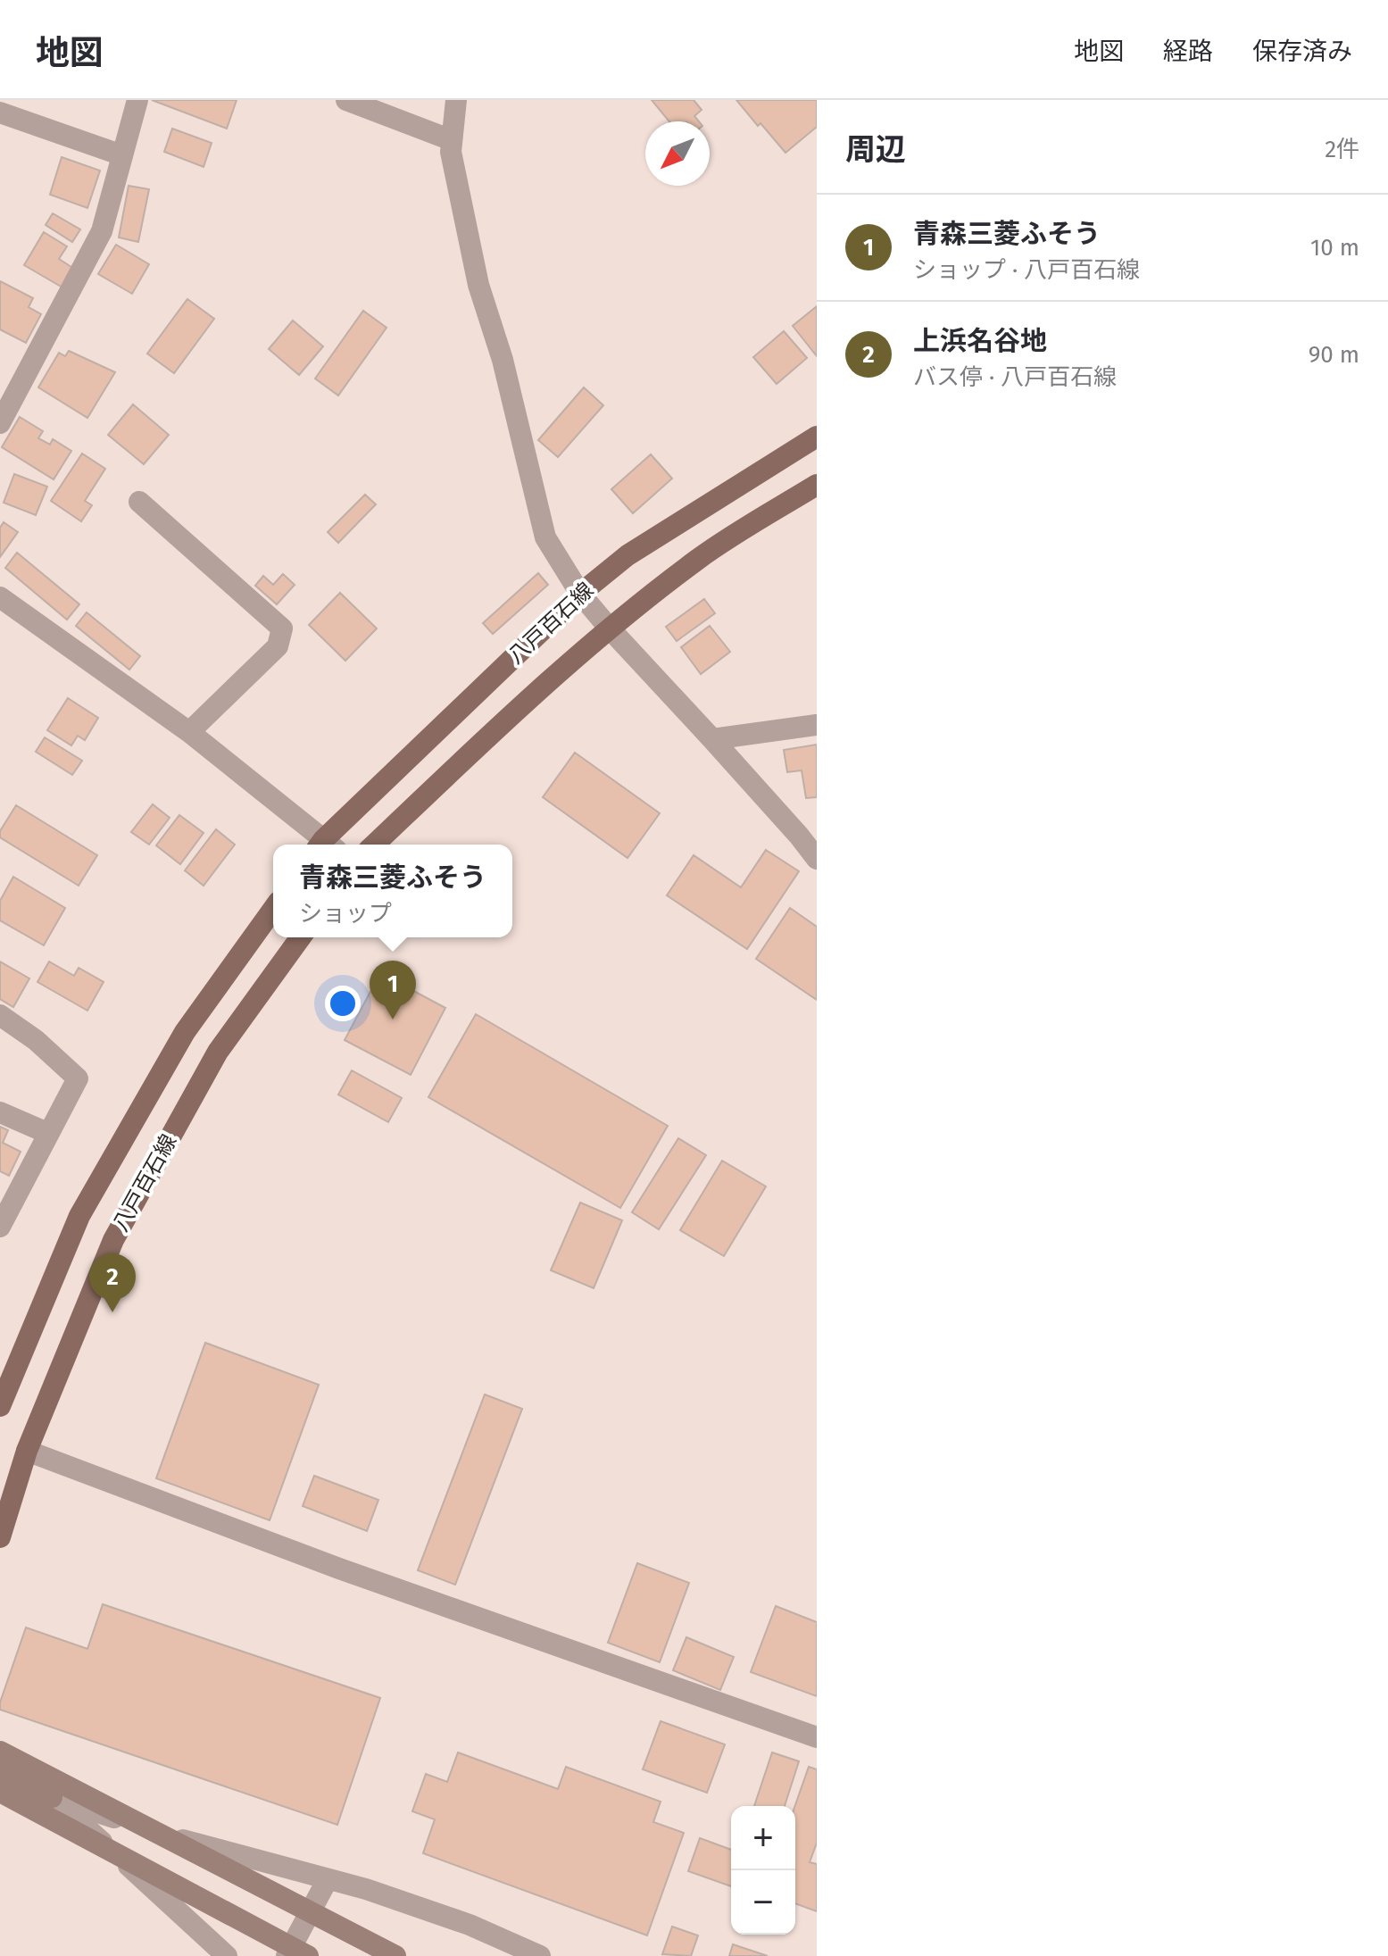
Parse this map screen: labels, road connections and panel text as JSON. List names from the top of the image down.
{
  "streets": {
    "main road": ["八戸百石線"]
  },
  "north": "bottom left",
  "page": {
    "header": "地図",
    "nav": ["地図", "経路", "保存済み"],
    "heading": ["周辺", "2件"],
    "list": [
      {
        "mark": "1",
        "name": "青森三菱ふそう",
        "note": "ショップ · 八戸百石線",
        "value": "10 m"
      },
      {
        "mark": "2",
        "name": "上浜名谷地",
        "note": "バス停 · 八戸百石線",
        "value": "90 m"
      }
    ],
    "popup": ["青森三菱ふそう", "ショップ"],
    "pins": ["1", "2"],
    "map_buttons": ["+", "−"]
  }
}
